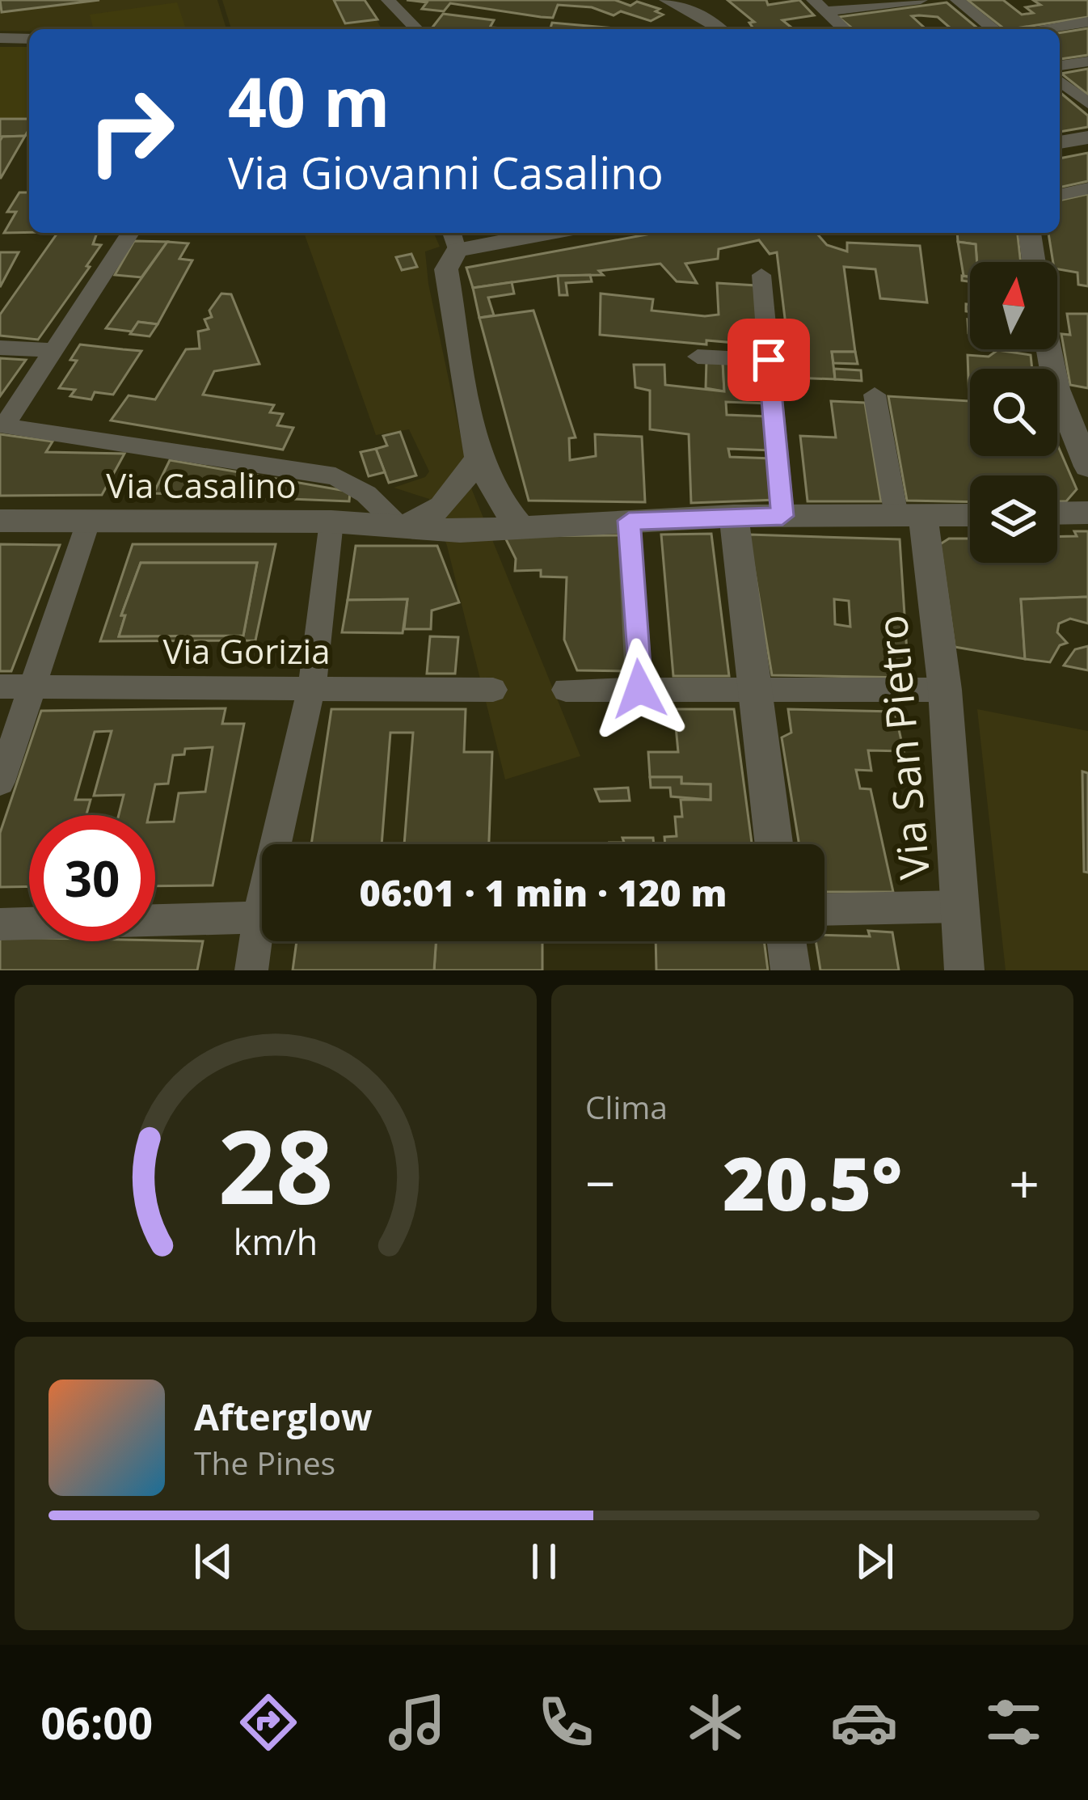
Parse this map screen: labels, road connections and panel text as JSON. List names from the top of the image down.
{
  "streets": {
    "street": ["Via Casalino", "Via Gorizia", "Via San Pietro"]
  },
  "crossings": [
    ["Via Casalino", "Via San Pietro"]
  ],
  "north": "top",
  "page": {
    "turn": ["40 m", "Via Giovanni Casalino"],
    "limit": "30",
    "trip": "06:01 · 1 min · 120 m",
    "tile": "Clima",
    "heat": ["−", "20.5°", "+"],
    "song": ["Afterglow", "The Pines"],
    "tabs": "06:00",
    "gauge": ["28", "km/h"]
  }
}
